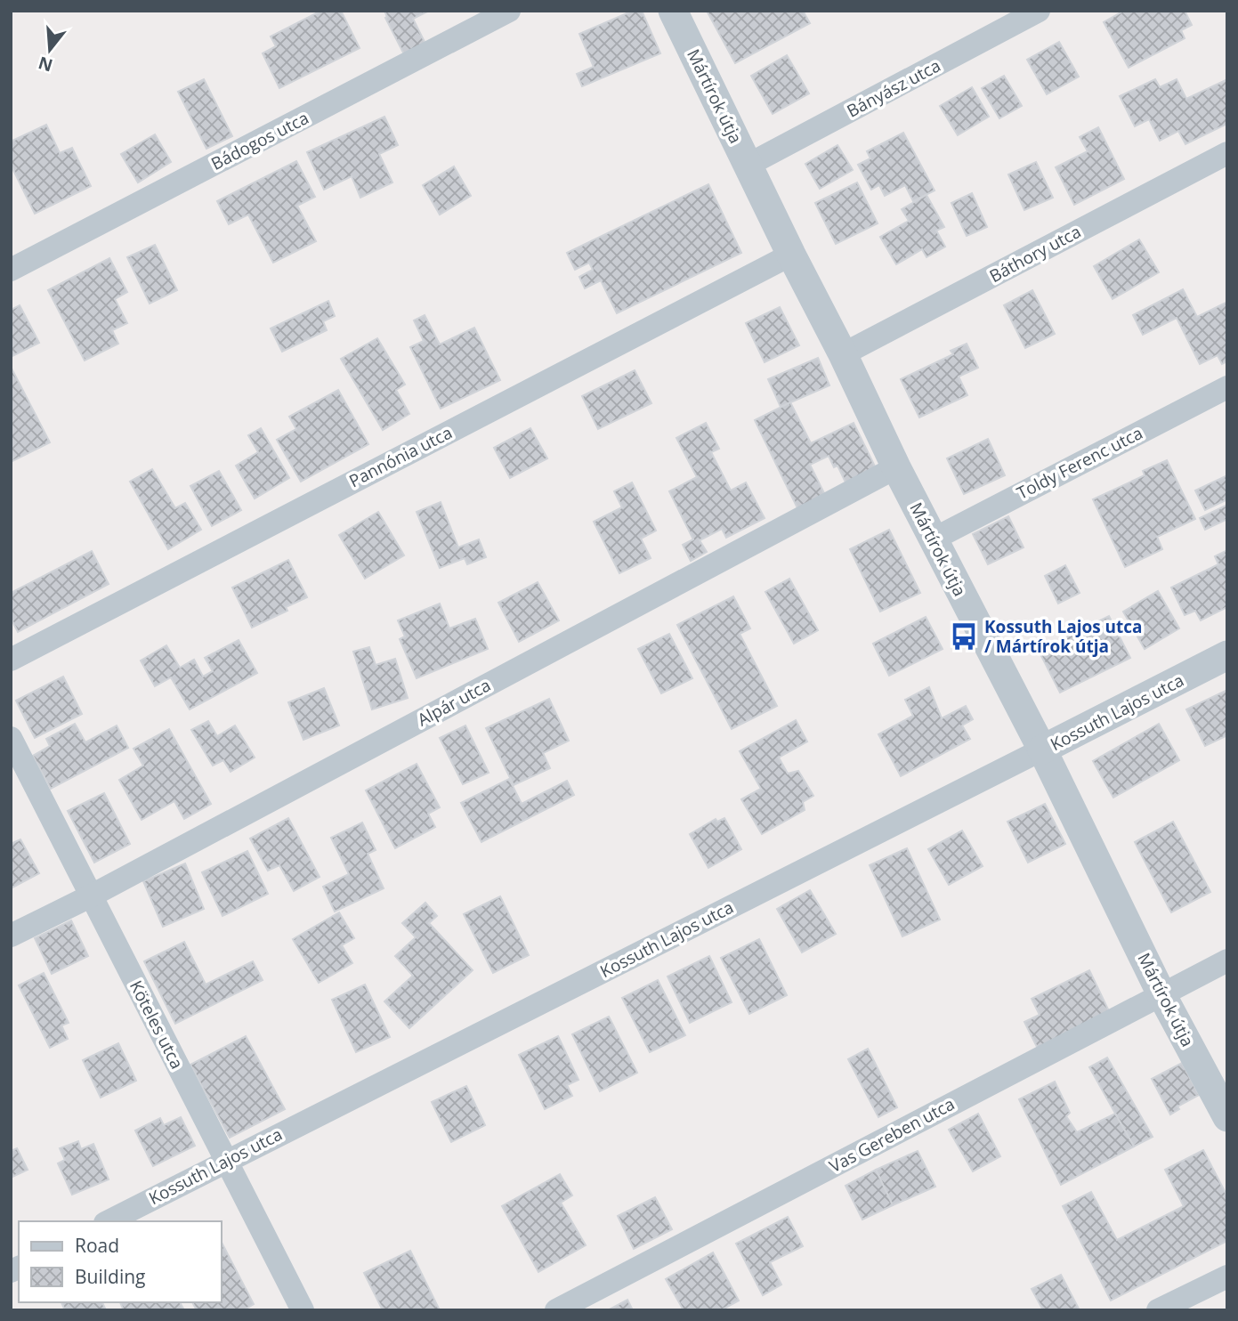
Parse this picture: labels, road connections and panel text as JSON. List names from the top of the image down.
{
  "streets": {
    "street": [
      "Bányász utca",
      "Mártírok útja",
      "Bádogos utca",
      "Báthory utca",
      "Pannónia utca",
      "Toldy Ferenc utca",
      "Alpár utca",
      "Kossuth Lajos utca",
      "Köteles utca",
      "Vas Gereben utca"
    ]
  },
  "crossings": [
    ["Bányász utca", "Mártírok útja"],
    ["Mártírok útja", "Báthory utca"],
    ["Mártírok útja", "Pannónia utca"],
    ["Mártírok útja", "Toldy Ferenc utca"],
    ["Mártírok útja", "Alpár utca"],
    ["Mártírok útja", "Kossuth Lajos utca"],
    ["Mártírok útja", "Vas Gereben utca"],
    ["Alpár utca", "Köteles utca"],
    ["Kossuth Lajos utca", "Köteles utca"]
  ],
  "places": {
    "bus stop": ["Kossuth Lajos utca / Mártírok útja"]
  },
  "legend": ["Road", "Building"],
  "north": "bottom"
}
